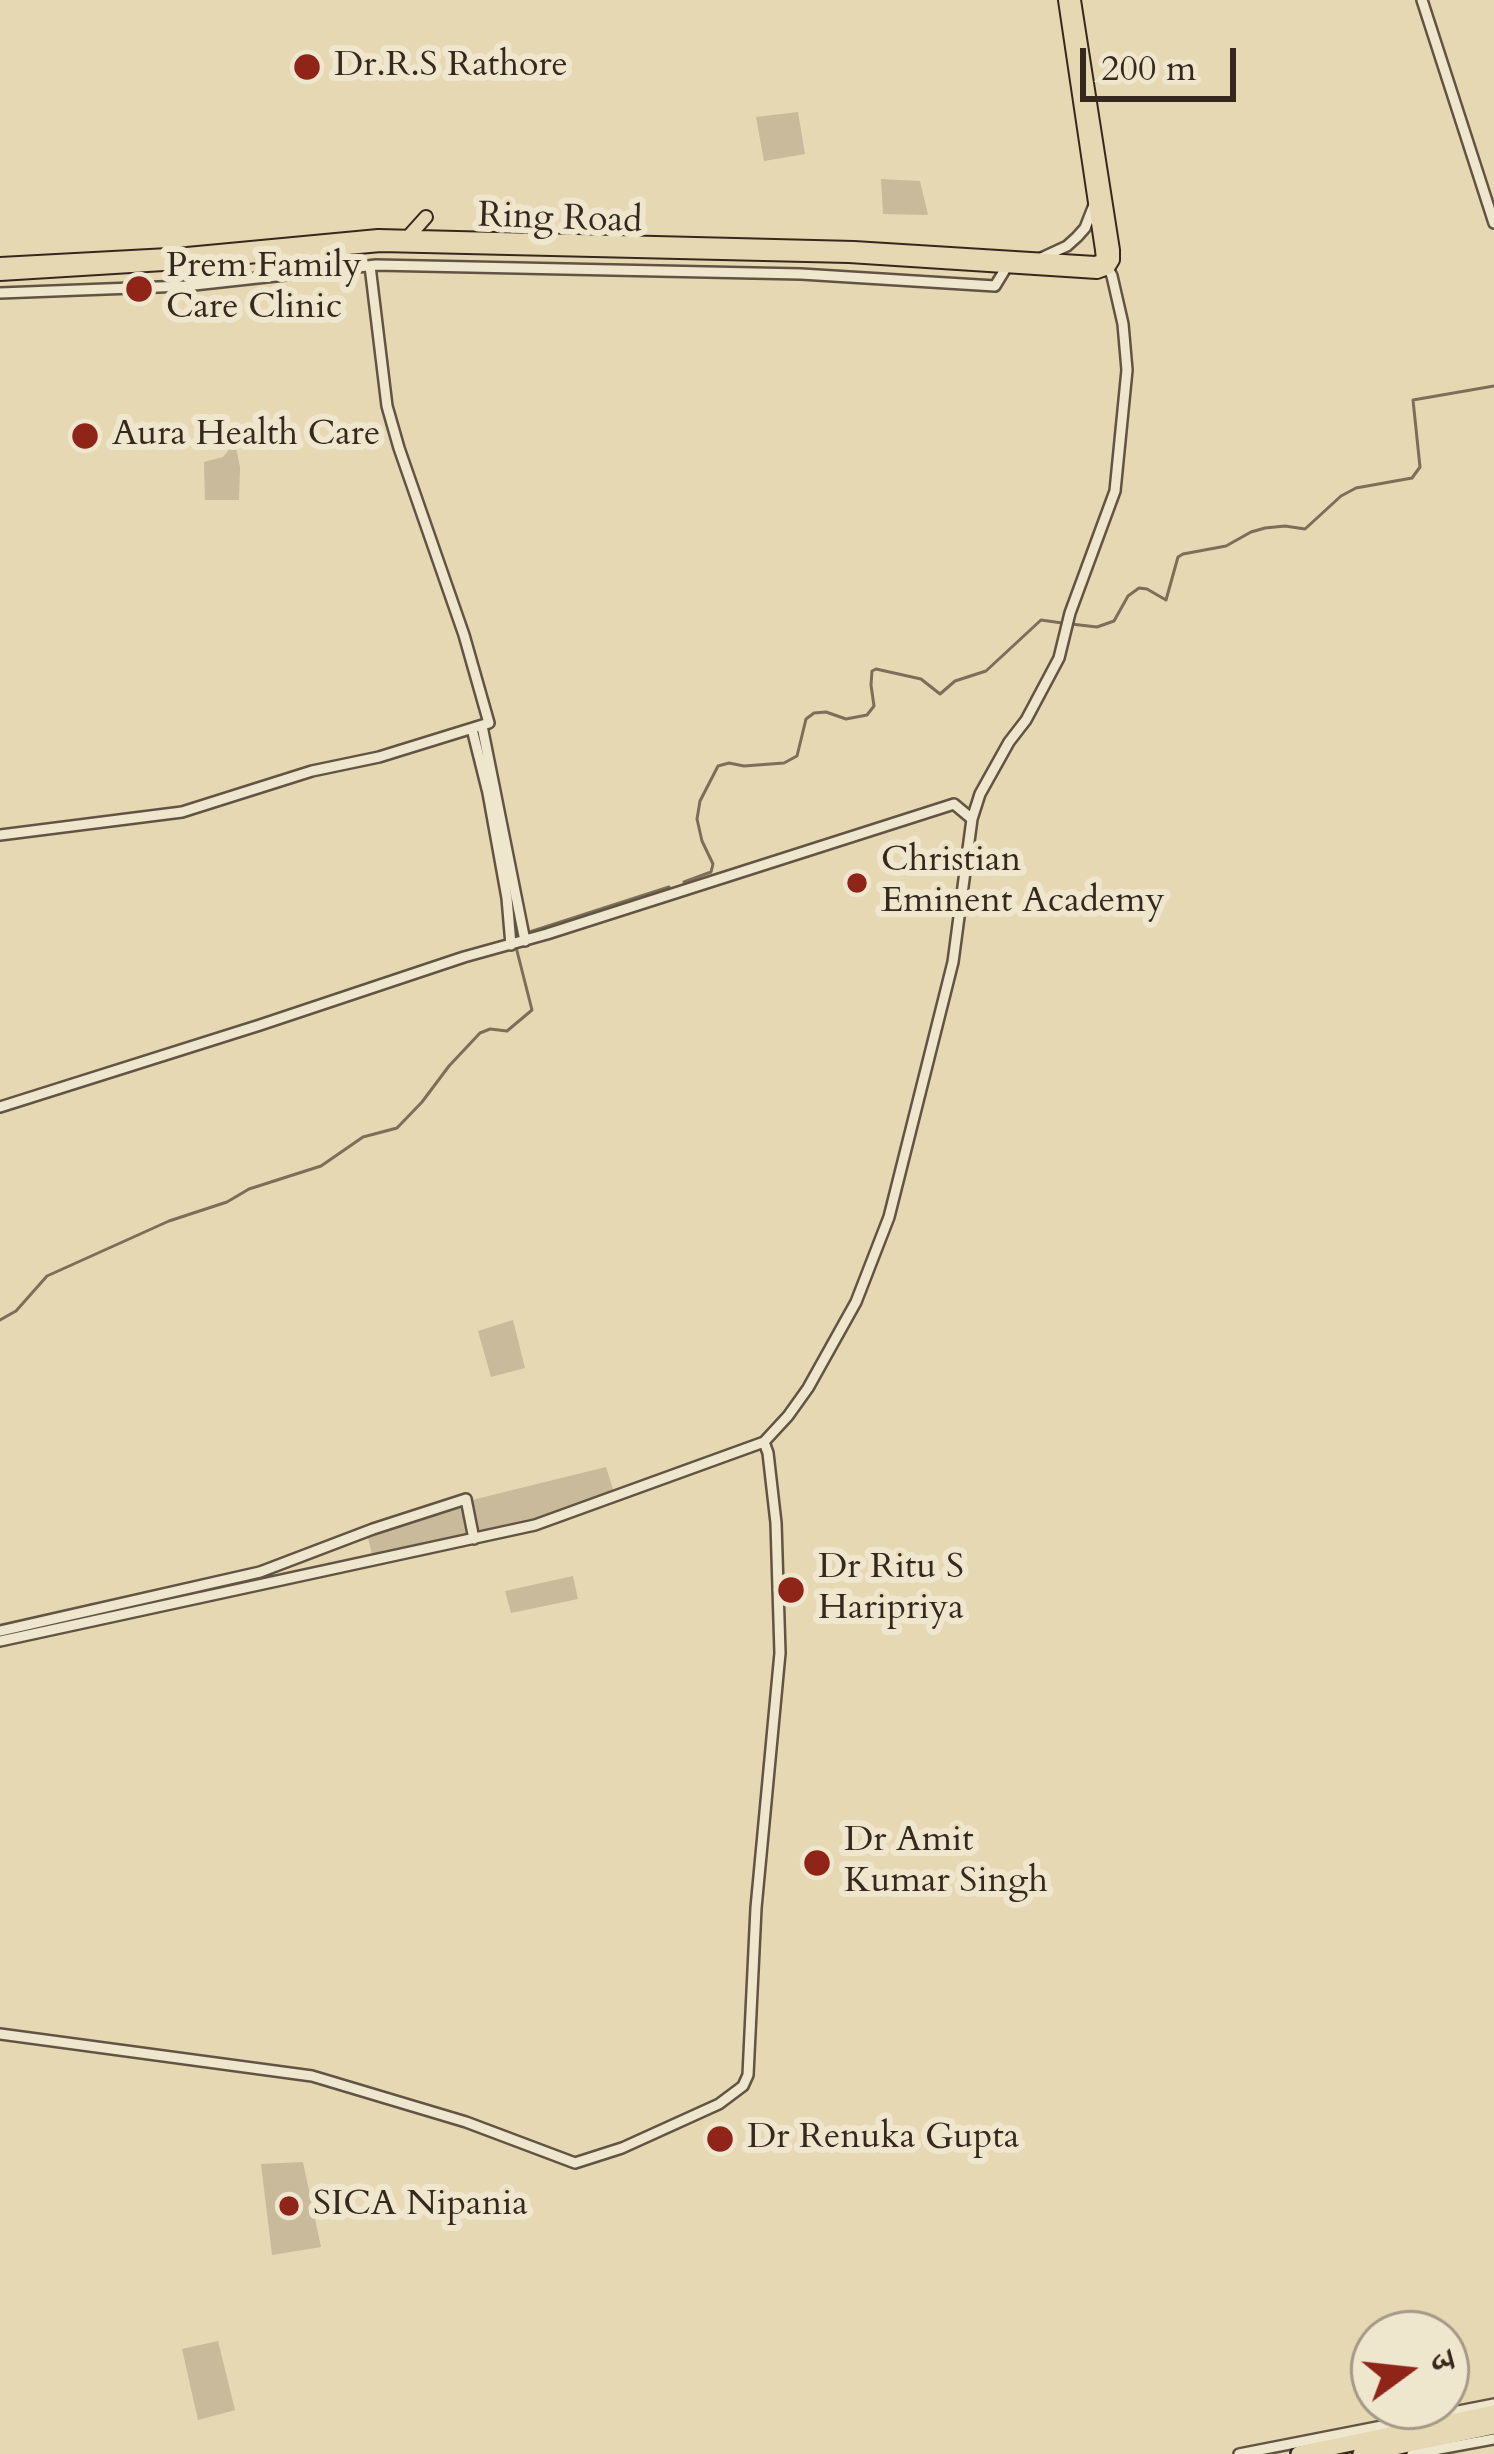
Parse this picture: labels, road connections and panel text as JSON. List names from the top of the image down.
{
  "streets": {
    "main road": ["Ring Road"]
  },
  "places": [
    "Dr.R.S Rathore",
    "Prem Family Care Clinic",
    "Aura Health Care",
    "Christian Eminent Academy",
    "Dr Ritu S Haripriya",
    "Dr Amit Kumar Singh",
    "Dr Renuka Gupta",
    "SICA Nipania"
  ],
  "scale_bar": "200 m",
  "north": "right"
}
